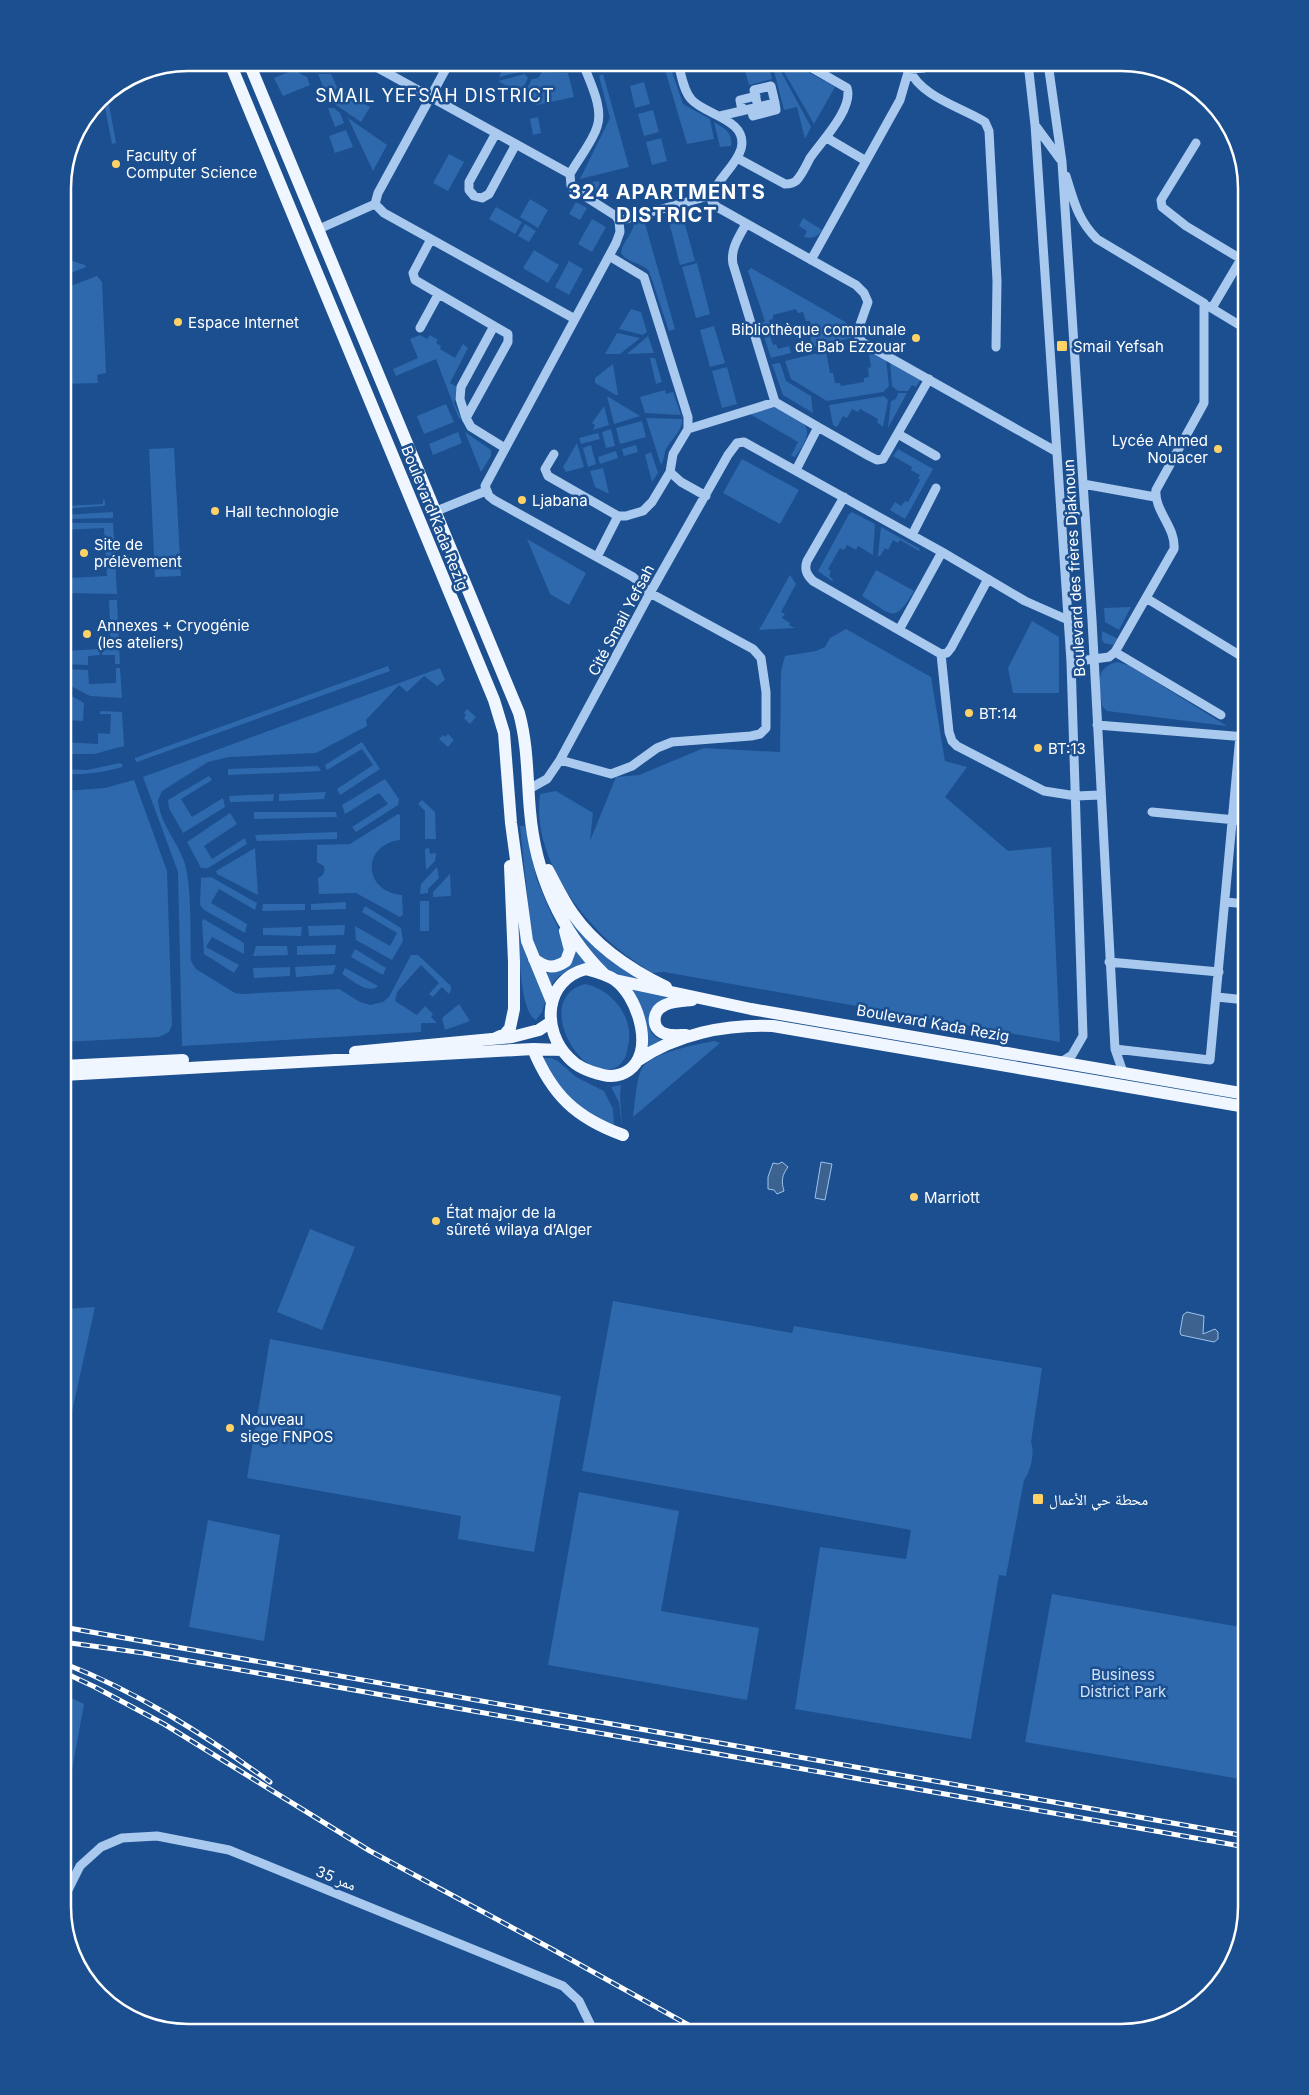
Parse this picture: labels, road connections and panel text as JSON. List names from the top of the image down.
{
  "streets": {
    "main road": ["Boulevard Kada Rezig"],
    "street": ["Boulevard des frères Djaknoun", "Cité Smail Yefsah", "ممر 35"]
  },
  "crossings": [
    ["Boulevard Kada Rezig", "Boulevard des frères Djaknoun"],
    ["Boulevard Kada Rezig", "Cité Smail Yefsah"]
  ],
  "districts": ["SMAIL YEFSAH DISTRICT", "324 APARTMENTS DISTRICT"],
  "parks": ["Business District Park"],
  "places": {
    "other": [
      "Faculty of Computer Science",
      "Espace Internet",
      "Bibliothèque communale de Bab Ezzouar",
      "Lycée Ahmed Nouacer",
      "Ljabana",
      "Hall technologie",
      "Site de prélèvement",
      "Annexes + Cryogénie (les ateliers)",
      "BT:14",
      "BT:13",
      "Marriott",
      "État major de la sûreté wilaya d’Alger",
      "Nouveau siege FNPOS"
    ],
    "transit": ["Smail Yefsah", "محطة حي الأعمال"]
  }
}
